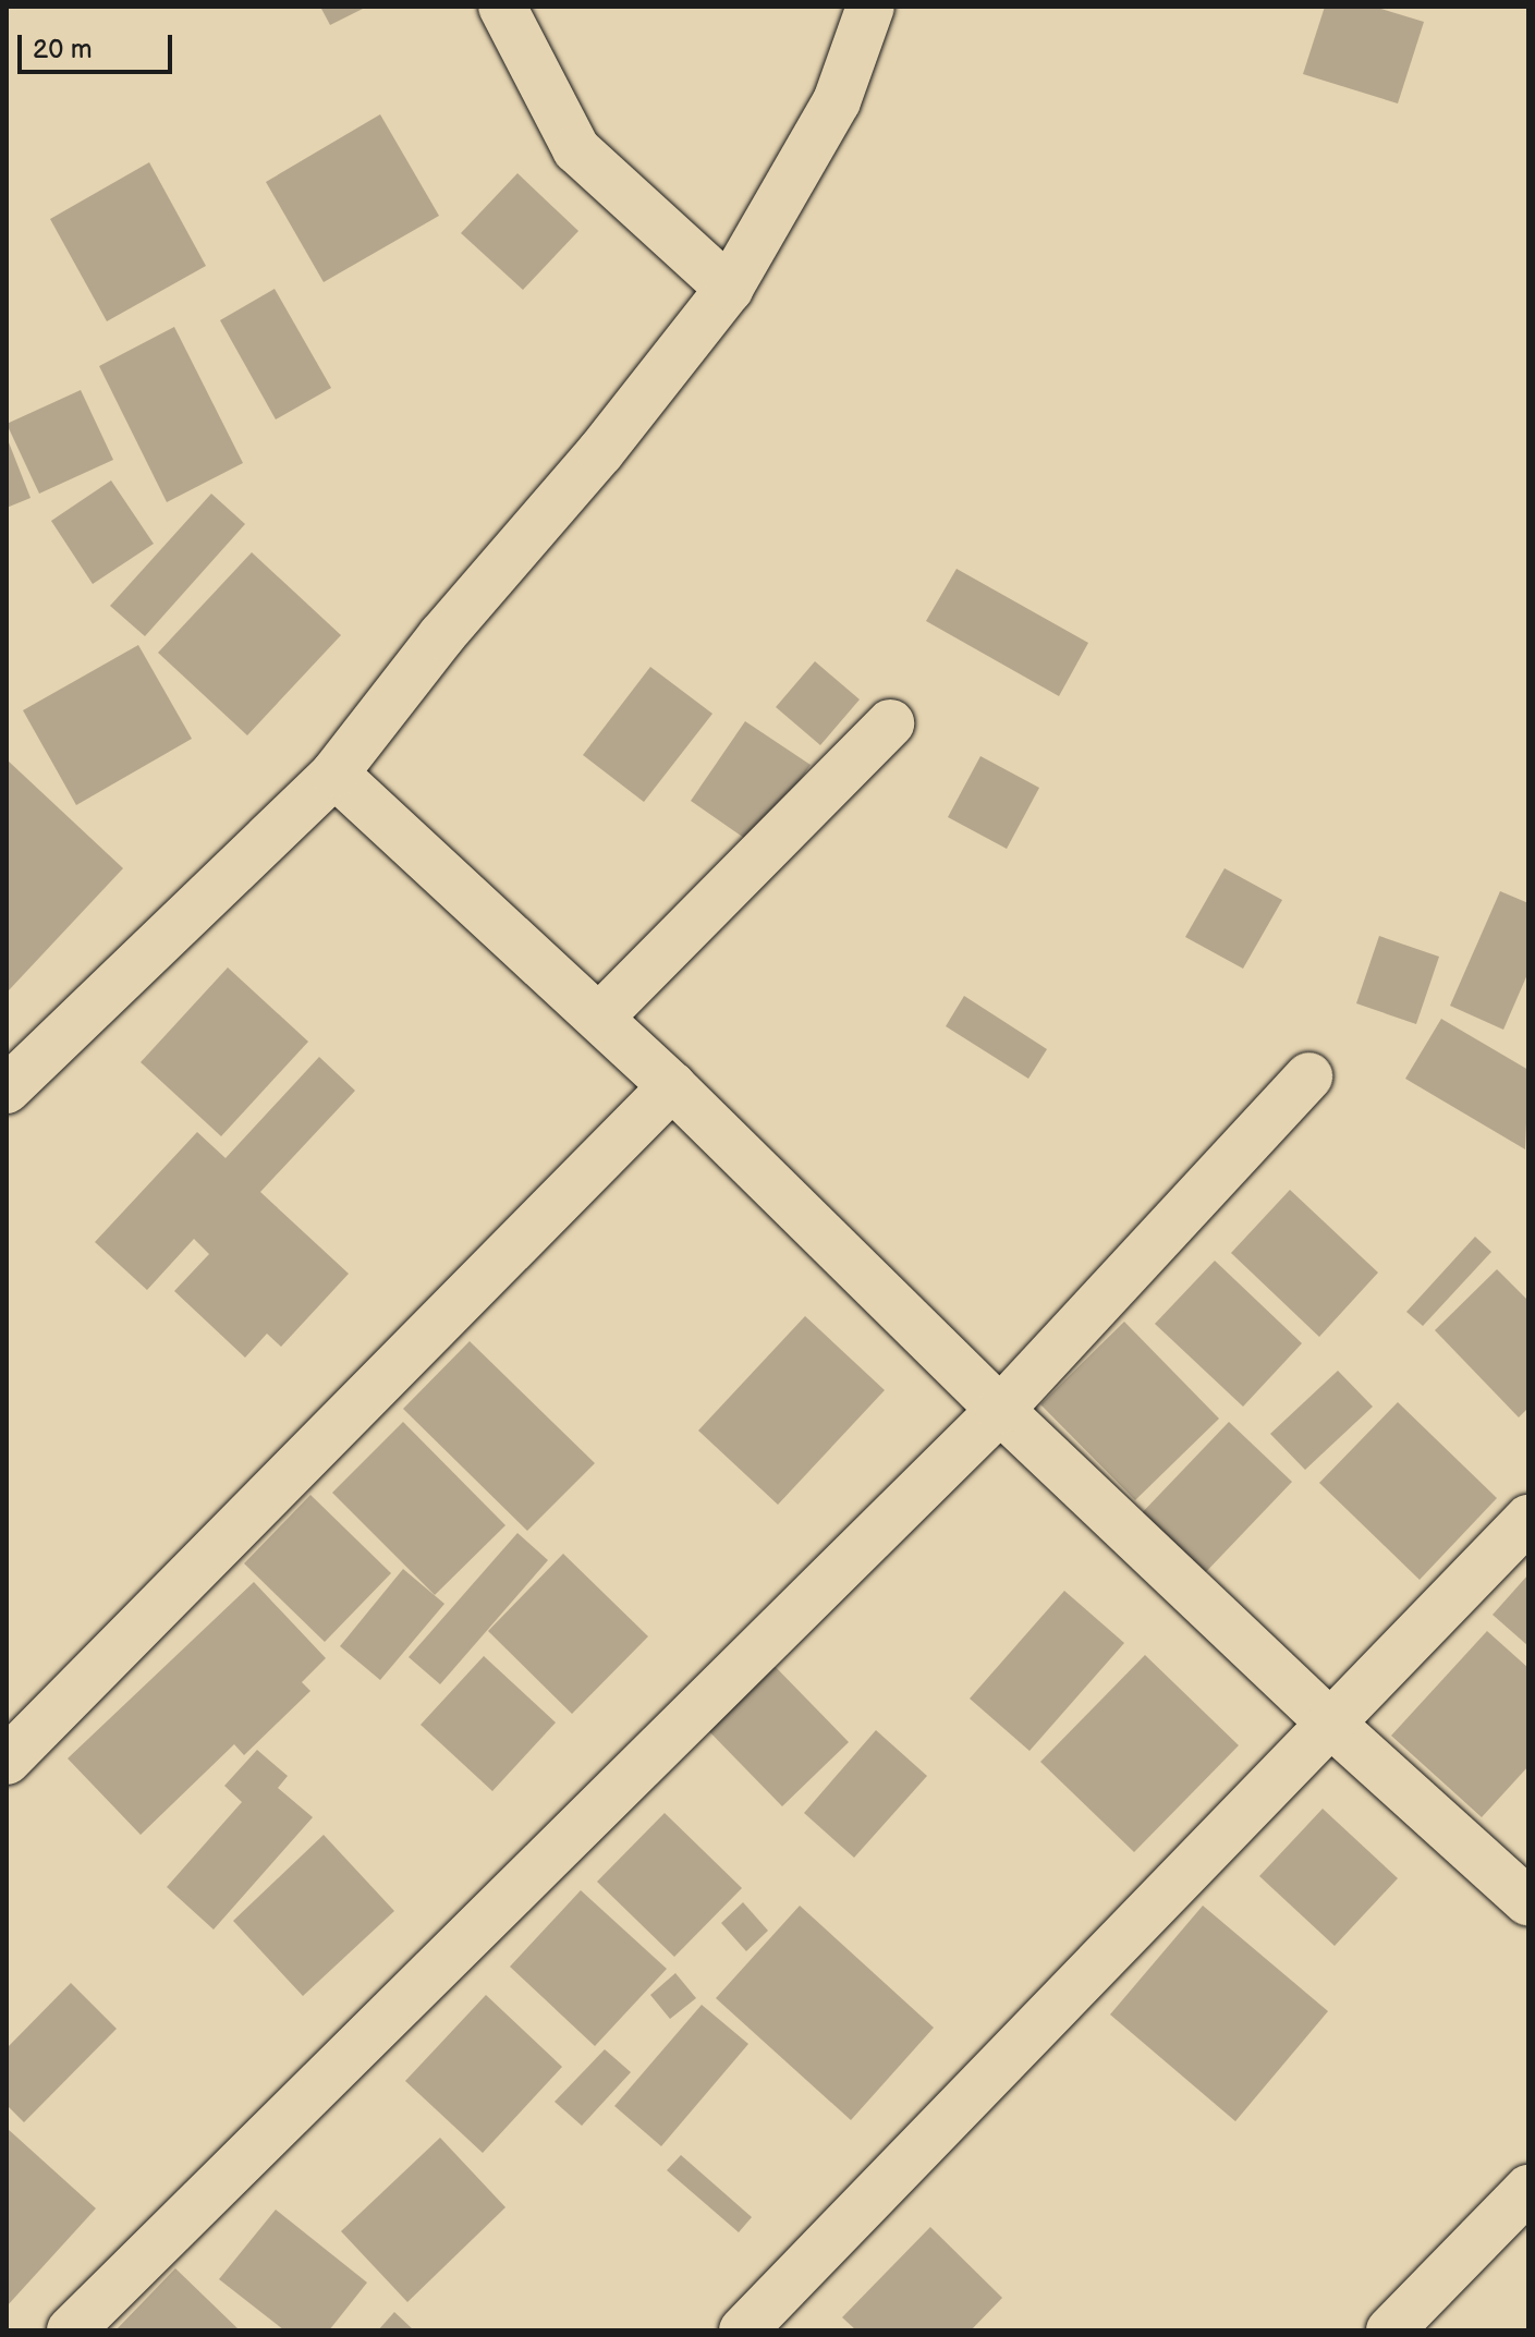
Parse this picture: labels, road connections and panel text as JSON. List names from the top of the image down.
{
  "scale_bar": "20 m"
}
